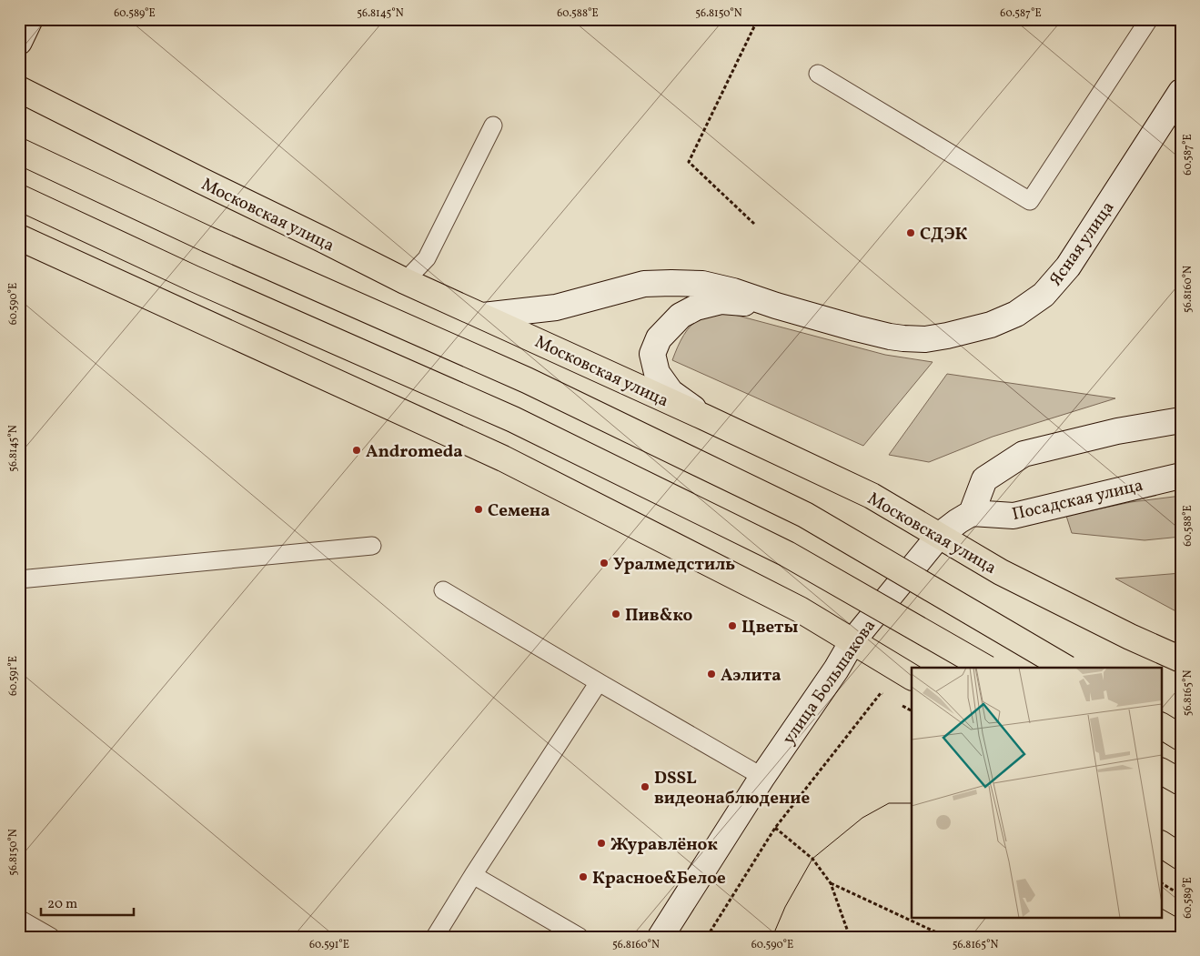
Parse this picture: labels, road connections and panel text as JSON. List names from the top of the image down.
{
  "streets": {
    "main road": ["Московская улица"],
    "street": ["Ясная улица", "Посадская улица", "улица Большакова"]
  },
  "crossings": [
    ["Московская улица", "улица Большакова"],
    ["Посадская улица", "улица Большакова"]
  ],
  "places": [
    "СДЭК",
    "Andromeda",
    "Семена",
    "Уралмедстиль",
    "Пив&ко",
    "Цветы",
    "Аэлита",
    "DSSL видеонаблюдение",
    "Журавлёнок",
    "Красное&Белое"
  ],
  "scale_bar": "20 m",
  "coordinates": [
    "60.589°E",
    "56.8145°N",
    "60.588°E",
    "56.8150°N",
    "60.587°E",
    "56.8160°N",
    "60.590°E",
    "60.591°E",
    "56.8165°N"
  ]
}
